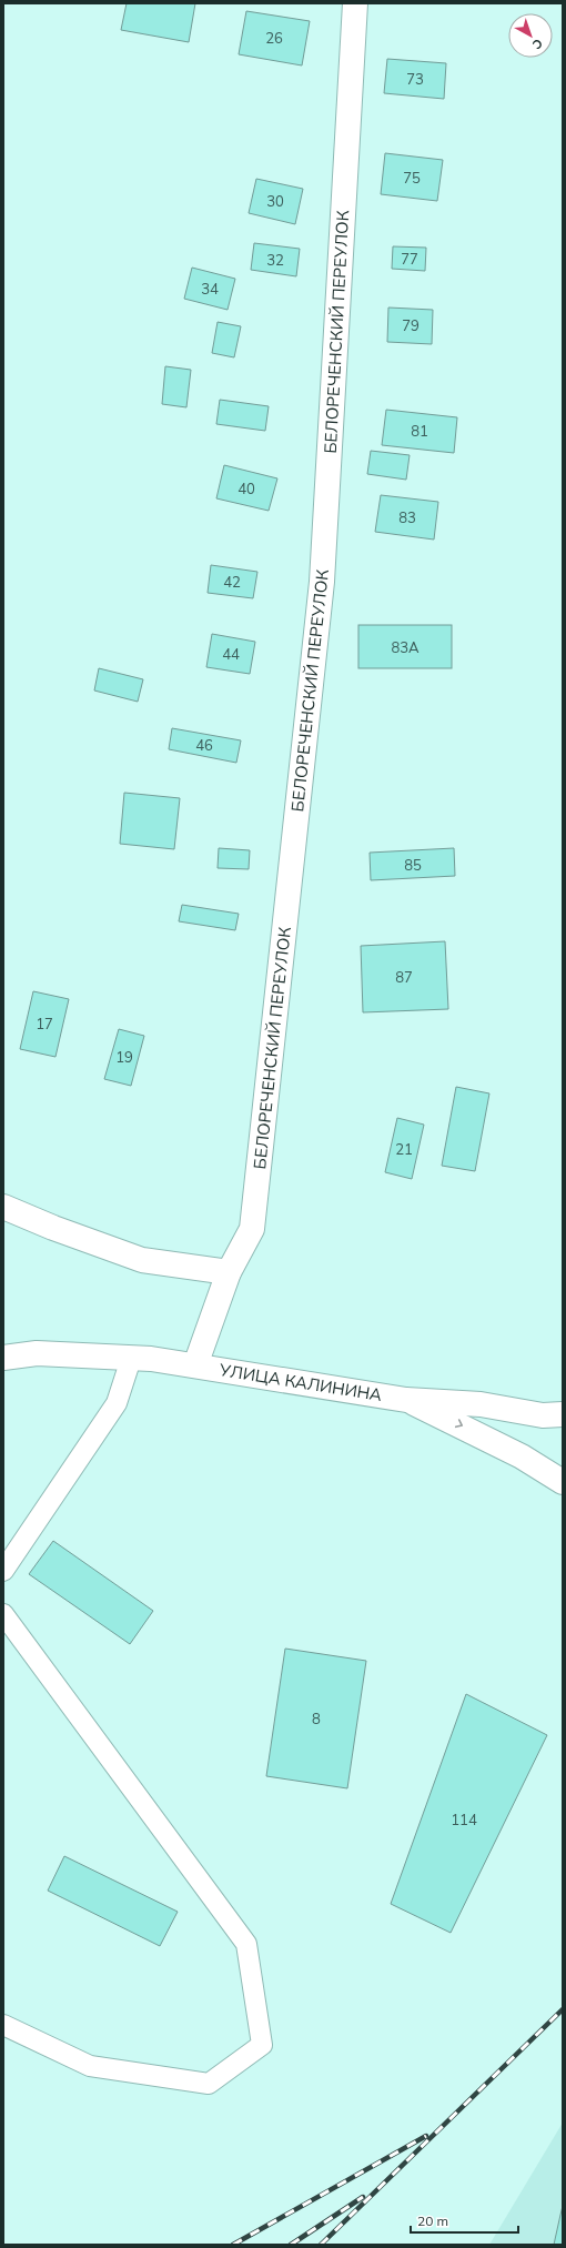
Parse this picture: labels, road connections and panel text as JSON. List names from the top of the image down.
{
  "streets": {
    "street": ["БЕЛОРЕЧЕНСКИЙ ПЕРЕУЛОК", "УЛИЦА КАЛИНИНА"]
  },
  "crossings": [
    ["БЕЛОРЕЧЕНСКИЙ ПЕРЕУЛОК", "УЛИЦА КАЛИНИНА"]
  ],
  "house_numbers": [
    "26",
    "73",
    "75",
    "30",
    "77",
    "32",
    "34",
    "79",
    "81",
    "40",
    "83",
    "42",
    "83А",
    "44",
    "46",
    "85",
    "87",
    "17",
    "19",
    "21",
    "8",
    "114"
  ],
  "scale_bar": "20 m",
  "north": "bottom right"
}
